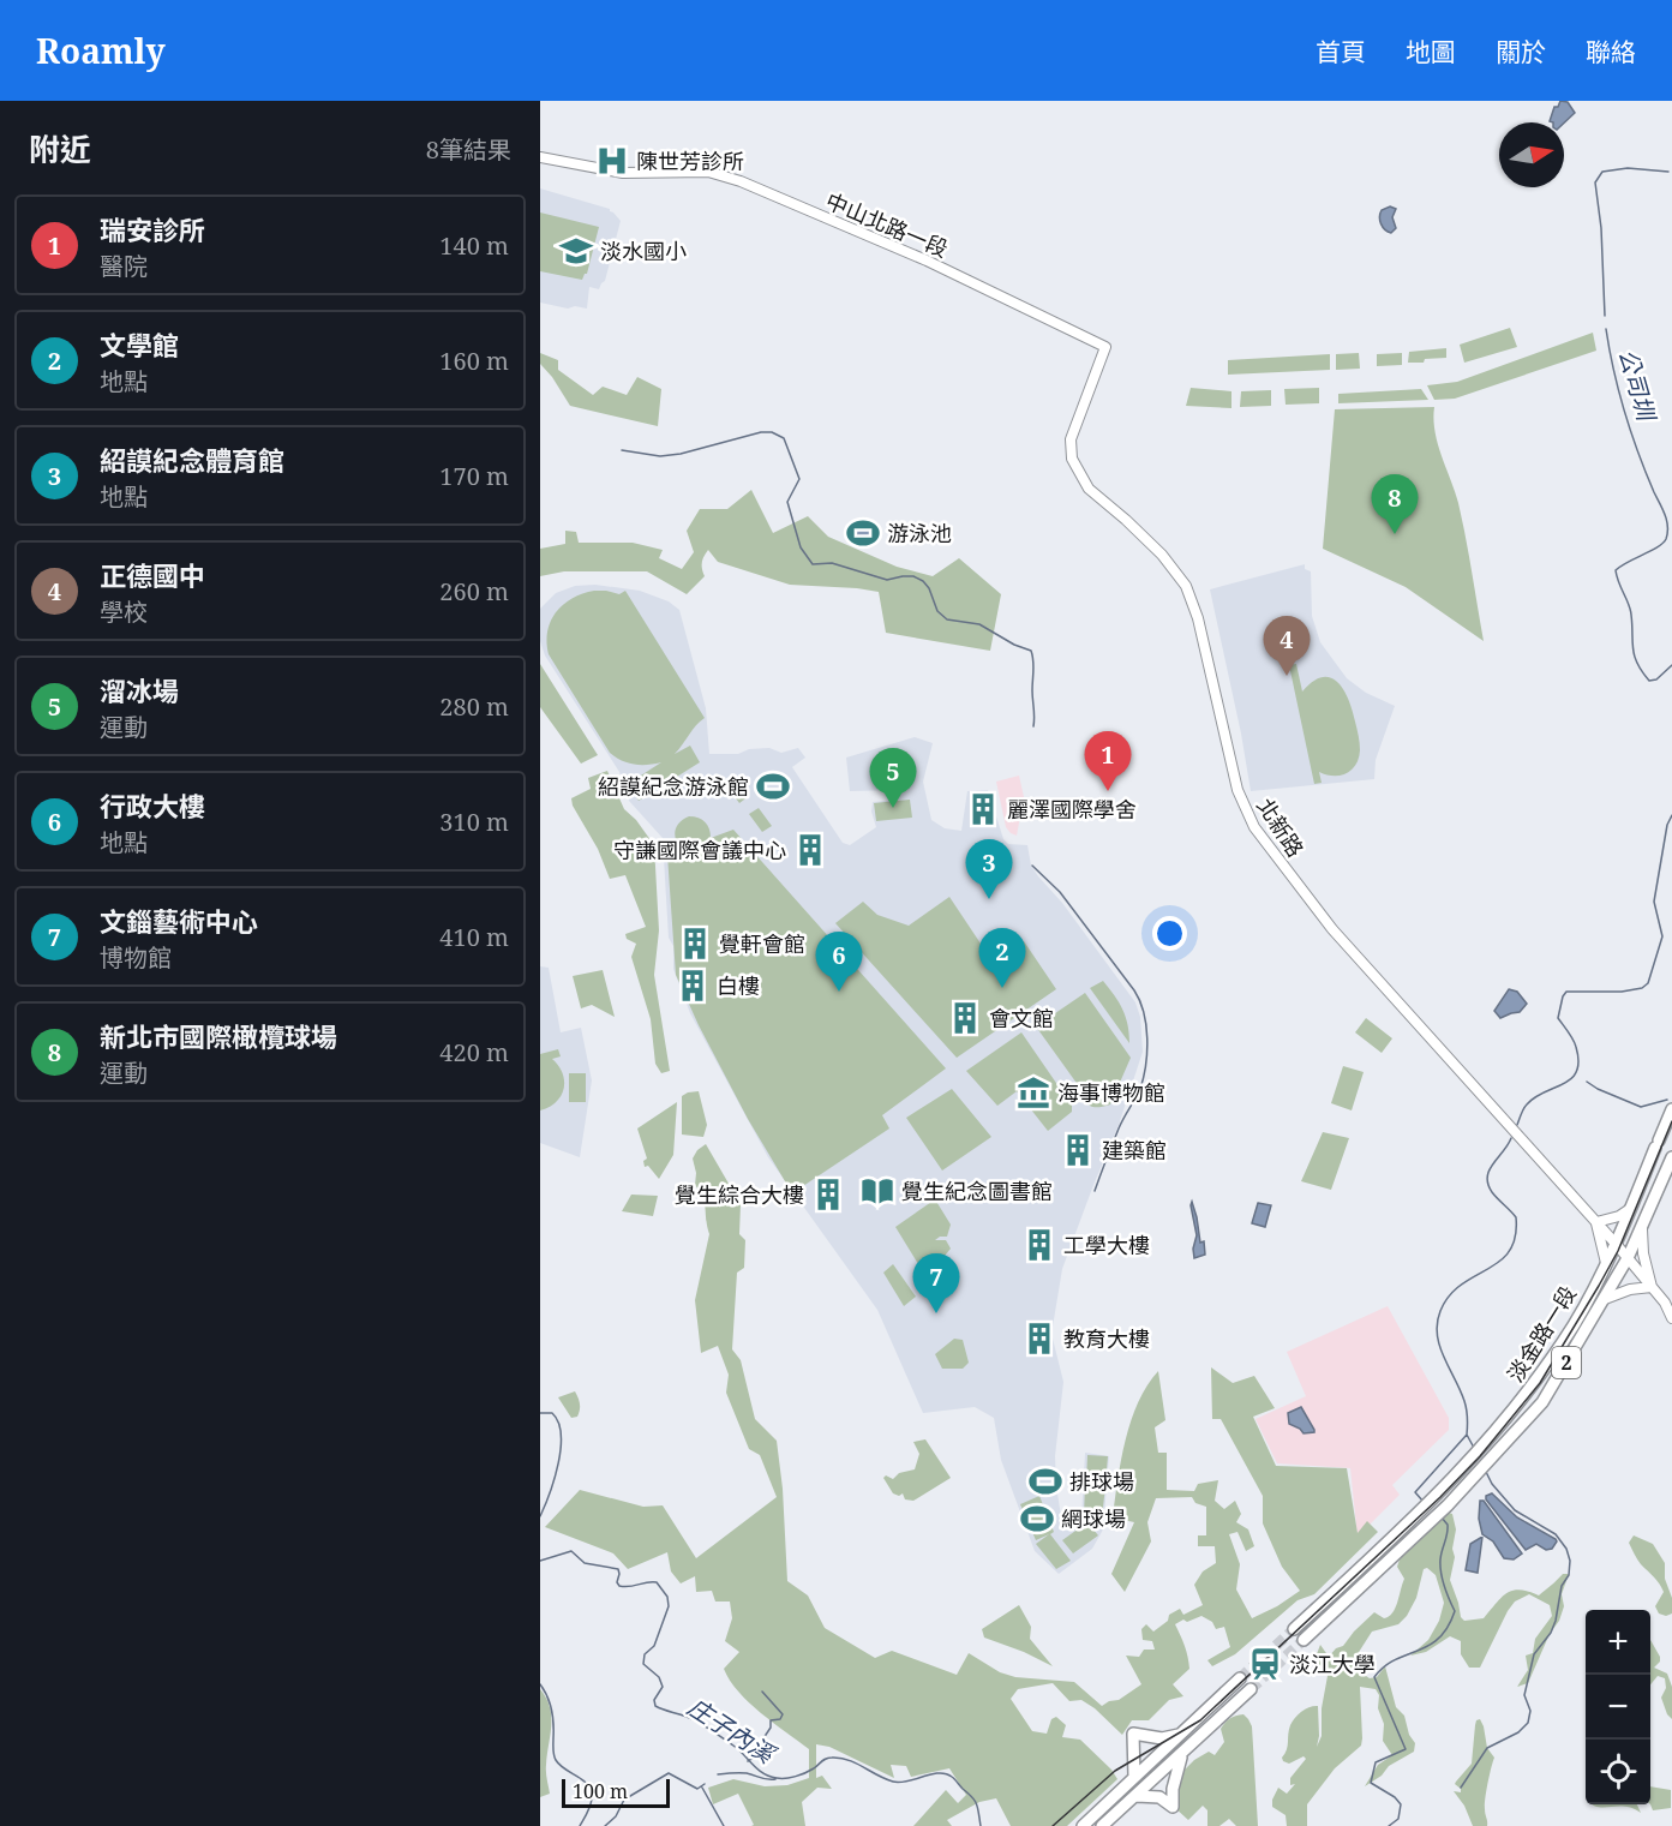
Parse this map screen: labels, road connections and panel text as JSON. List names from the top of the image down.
{
  "streets": {
    "main road": [
      "中山北路一段",
      "北新路",
      "淡金路一段",
      "2"
    ]
  },
  "crossings": [
    ["中山北路一段", "北新路"],
    ["北新路", "淡金路一段"],
    ["北新路", "2"],
    ["淡金路一段", "2"]
  ],
  "water": ["公司圳", "庄子內溪"],
  "places": {
    "hospital": ["陳世芳診所"],
    "school or university": ["淡水國小"],
    "sports": [
      "游泳池",
      "紹謨紀念游泳館",
      "排球場",
      "網球場"
    ],
    "building": [
      "麗澤國際學舍",
      "守謙國際會議中心",
      "覺軒會館",
      "白樓",
      "會文館",
      "建築館",
      "覺生綜合大樓",
      "工學大樓",
      "教育大樓"
    ],
    "museum": ["海事博物館"],
    "library": ["覺生紀念圖書館"],
    "station": ["淡江大學"]
  },
  "scale_bar": "100 m",
  "north": "right",
  "page": {
    "header": "Roamly",
    "nav": [
      "首頁",
      "地圖",
      "關於",
      "聯絡"
    ],
    "heading": ["附近", "8筆結果"],
    "list": [
      {
        "mark": "1",
        "name": "瑞安診所",
        "note": "醫院",
        "value": "140 m"
      },
      {
        "mark": "2",
        "name": "文學館",
        "note": "地點",
        "value": "160 m"
      },
      {
        "mark": "3",
        "name": "紹謨紀念體育館",
        "note": "地點",
        "value": "170 m"
      },
      {
        "mark": "4",
        "name": "正德國中",
        "note": "學校",
        "value": "260 m"
      },
      {
        "mark": "5",
        "name": "溜冰場",
        "note": "運動",
        "value": "280 m"
      },
      {
        "mark": "6",
        "name": "行政大樓",
        "note": "地點",
        "value": "310 m"
      },
      {
        "mark": "7",
        "name": "文錙藝術中心",
        "note": "博物館",
        "value": "410 m"
      },
      {
        "mark": "8",
        "name": "新北市國際橄欖球場",
        "note": "運動",
        "value": "420 m"
      }
    ],
    "pins": [
      "8",
      "4",
      "1",
      "5",
      "3",
      "2",
      "6",
      "7"
    ],
    "map_buttons": ["+", "−"],
    "scale": "100 m"
  }
}
